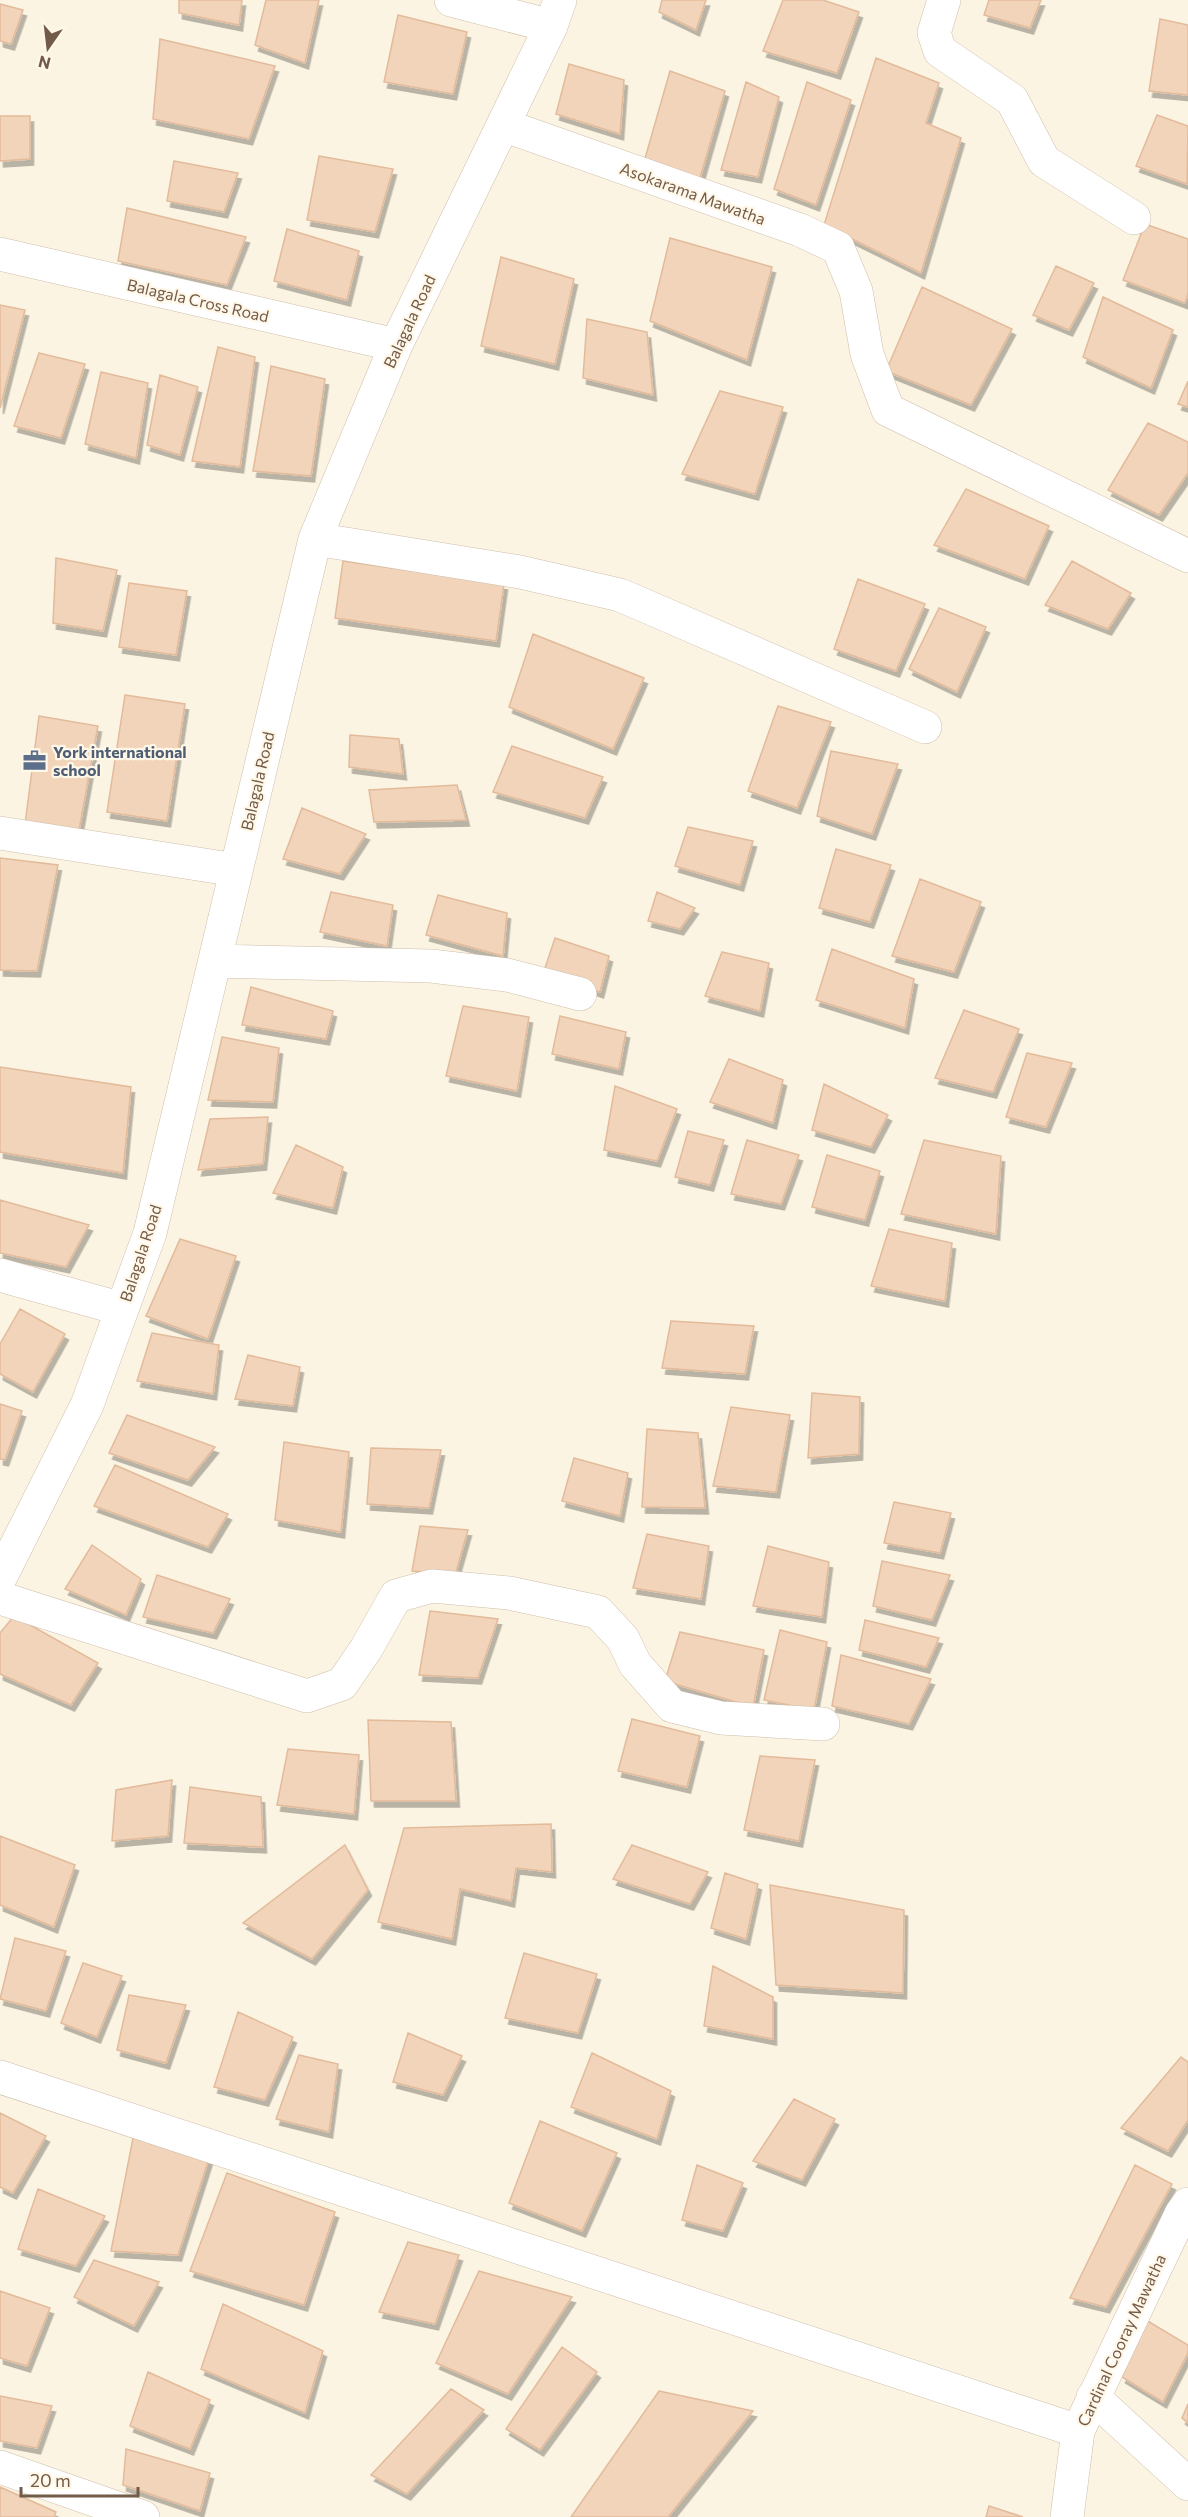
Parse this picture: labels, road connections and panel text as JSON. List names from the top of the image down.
{
  "streets": {
    "street": [
      "Asokarama Mawatha",
      "Balagala Cross Road",
      "Balagala Road",
      "Cardinal Cooray Mawatha"
    ]
  },
  "crossings": [
    ["Asokarama Mawatha", "Balagala Road"],
    ["Balagala Cross Road", "Balagala Road"]
  ],
  "places": {
    "office": ["York international school"]
  },
  "scale_bar": "20 m",
  "north": "bottom"
}
